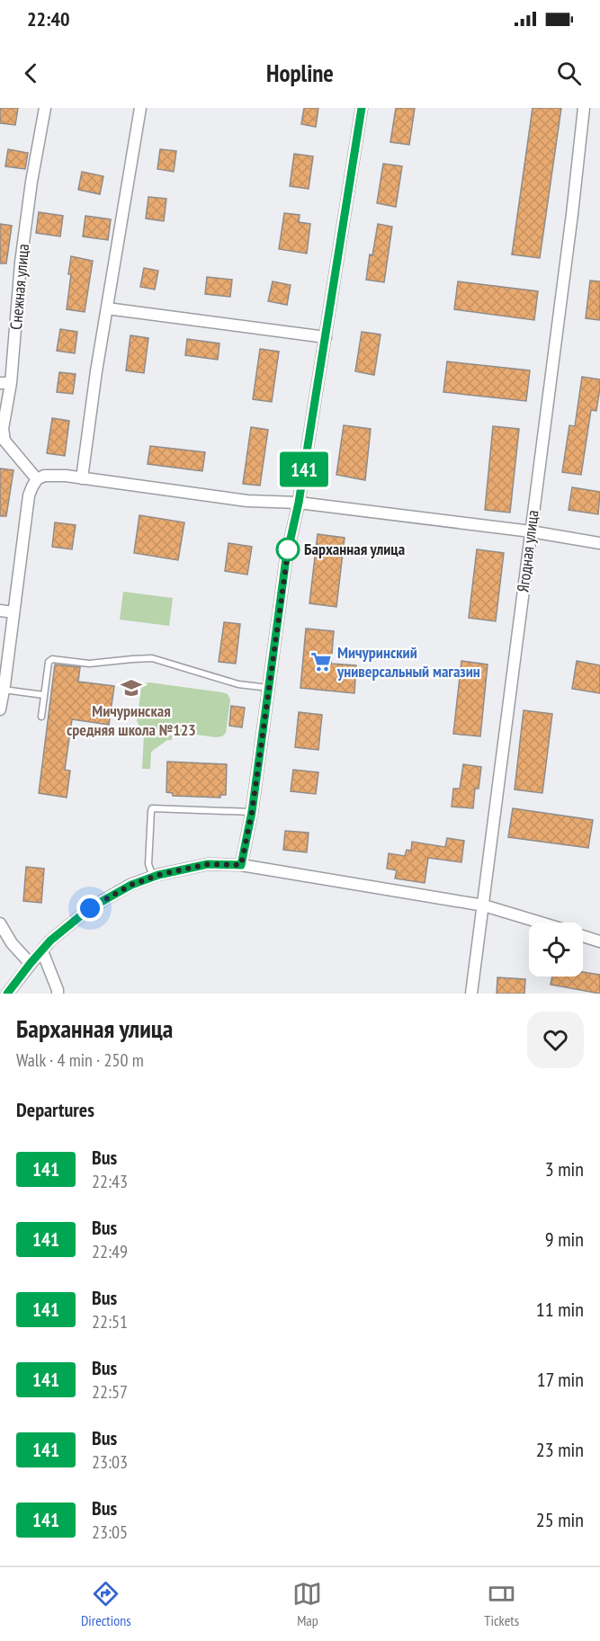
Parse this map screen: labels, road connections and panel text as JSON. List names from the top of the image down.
{
  "streets": {
    "street": ["Снежная улица", "Ягодная улица"]
  },
  "places": {
    "other": ["Барханная улица"],
    "supermarket": ["Мичуринский универсальный магазин"],
    "school or university": ["Мичуринская средняя школа №123"]
  },
  "lines": ["bus line 141"],
  "page": {
    "status": "22:40",
    "header": "Hopline",
    "on_map": "141",
    "heading": [
      ["Барханная улица", "Walk · 4 min · 250 m"],
      "Departures"
    ],
    "list": [
      {
        "mark": "141",
        "name": "Bus",
        "note": "22:43",
        "value": "3 min"
      },
      {
        "mark": "141",
        "name": "Bus",
        "note": "22:49",
        "value": "9 min"
      },
      {
        "mark": "141",
        "name": "Bus",
        "note": "22:51",
        "value": "11 min"
      },
      {
        "mark": "141",
        "name": "Bus",
        "note": "22:57",
        "value": "17 min"
      },
      {
        "mark": "141",
        "name": "Bus",
        "note": "23:03",
        "value": "23 min"
      },
      {
        "mark": "141",
        "name": "Bus",
        "note": "23:05",
        "value": "25 min"
      }
    ],
    "tabs": ["Directions", "Map", "Tickets"]
  }
}
